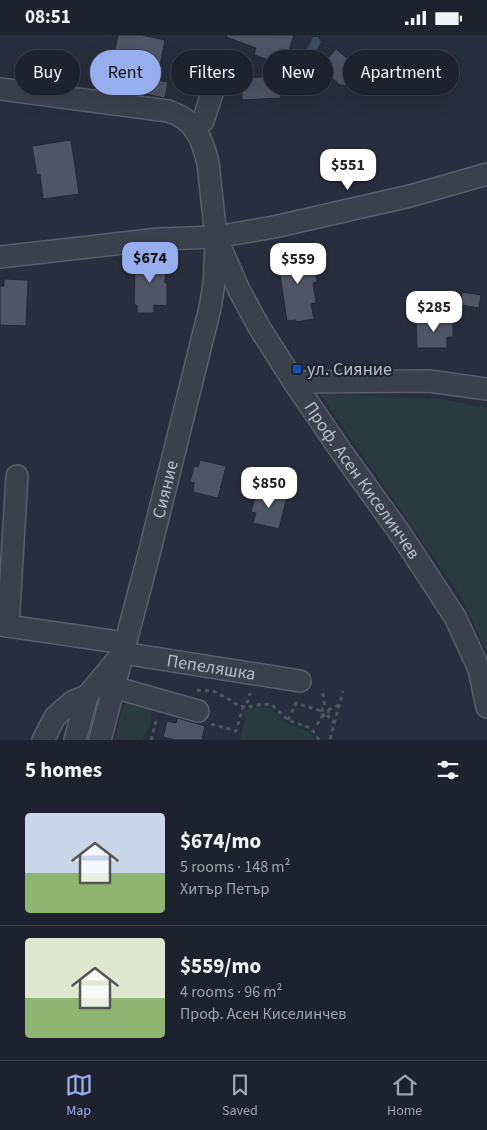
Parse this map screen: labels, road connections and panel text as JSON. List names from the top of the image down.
{
  "streets": {
    "street": ["Проф. Асен Киселинчев", "Сияние", "Пепеляшка"]
  },
  "crossings": [
    ["Проф. Асен Киселинчев", "Сияние"],
    ["Сияние", "Пепеляшка"]
  ],
  "places": {
    "transit": ["ул. Сияние"]
  },
  "page": {
    "status": "08:51",
    "chip": [
      "Buy",
      "Rent",
      "Filters",
      "New",
      "Apartment"
    ],
    "price": [
      "$551",
      "$674",
      "$559",
      "$285",
      "$850"
    ],
    "heading": "5 homes",
    "list": [
      {
        "name": "$674/mo",
        "note": "5 rooms · 148 m² · Хитър Петър"
      },
      {
        "name": "$559/mo",
        "note": "4 rooms · 96 m² · Проф. Асен Киселинчев"
      }
    ],
    "tabs": ["Map", "Saved", "Home"]
  }
}
